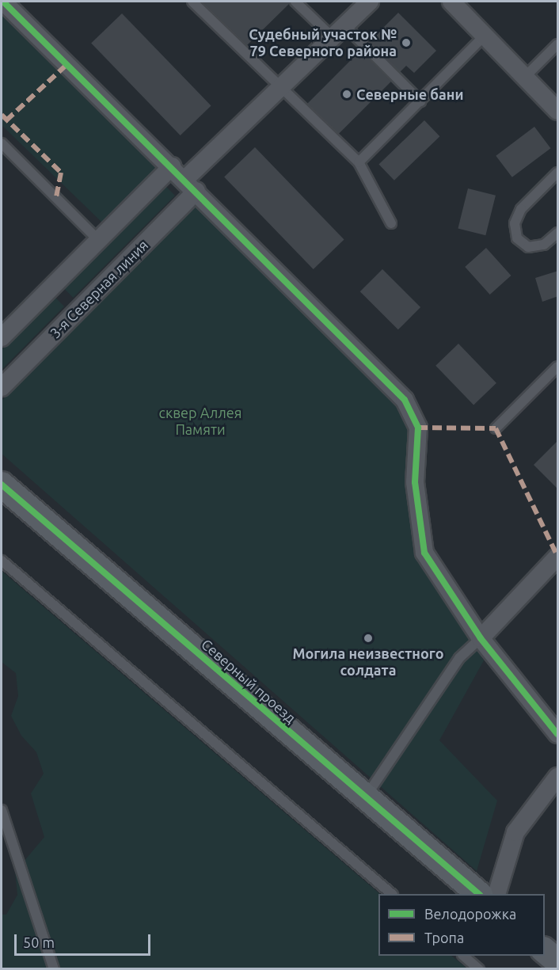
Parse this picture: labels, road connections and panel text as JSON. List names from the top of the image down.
{
  "streets": {
    "street": ["3-я Северная линия", "Северный проезд"]
  },
  "parks": ["сквер Аллея Памяти"],
  "places": ["Судебный участок № 79 Северного района", "Северные бани", "Могила неизвестного солдата"],
  "legend": ["Велодорожка", "Тропа"],
  "scale_bar": "50 m"
}
